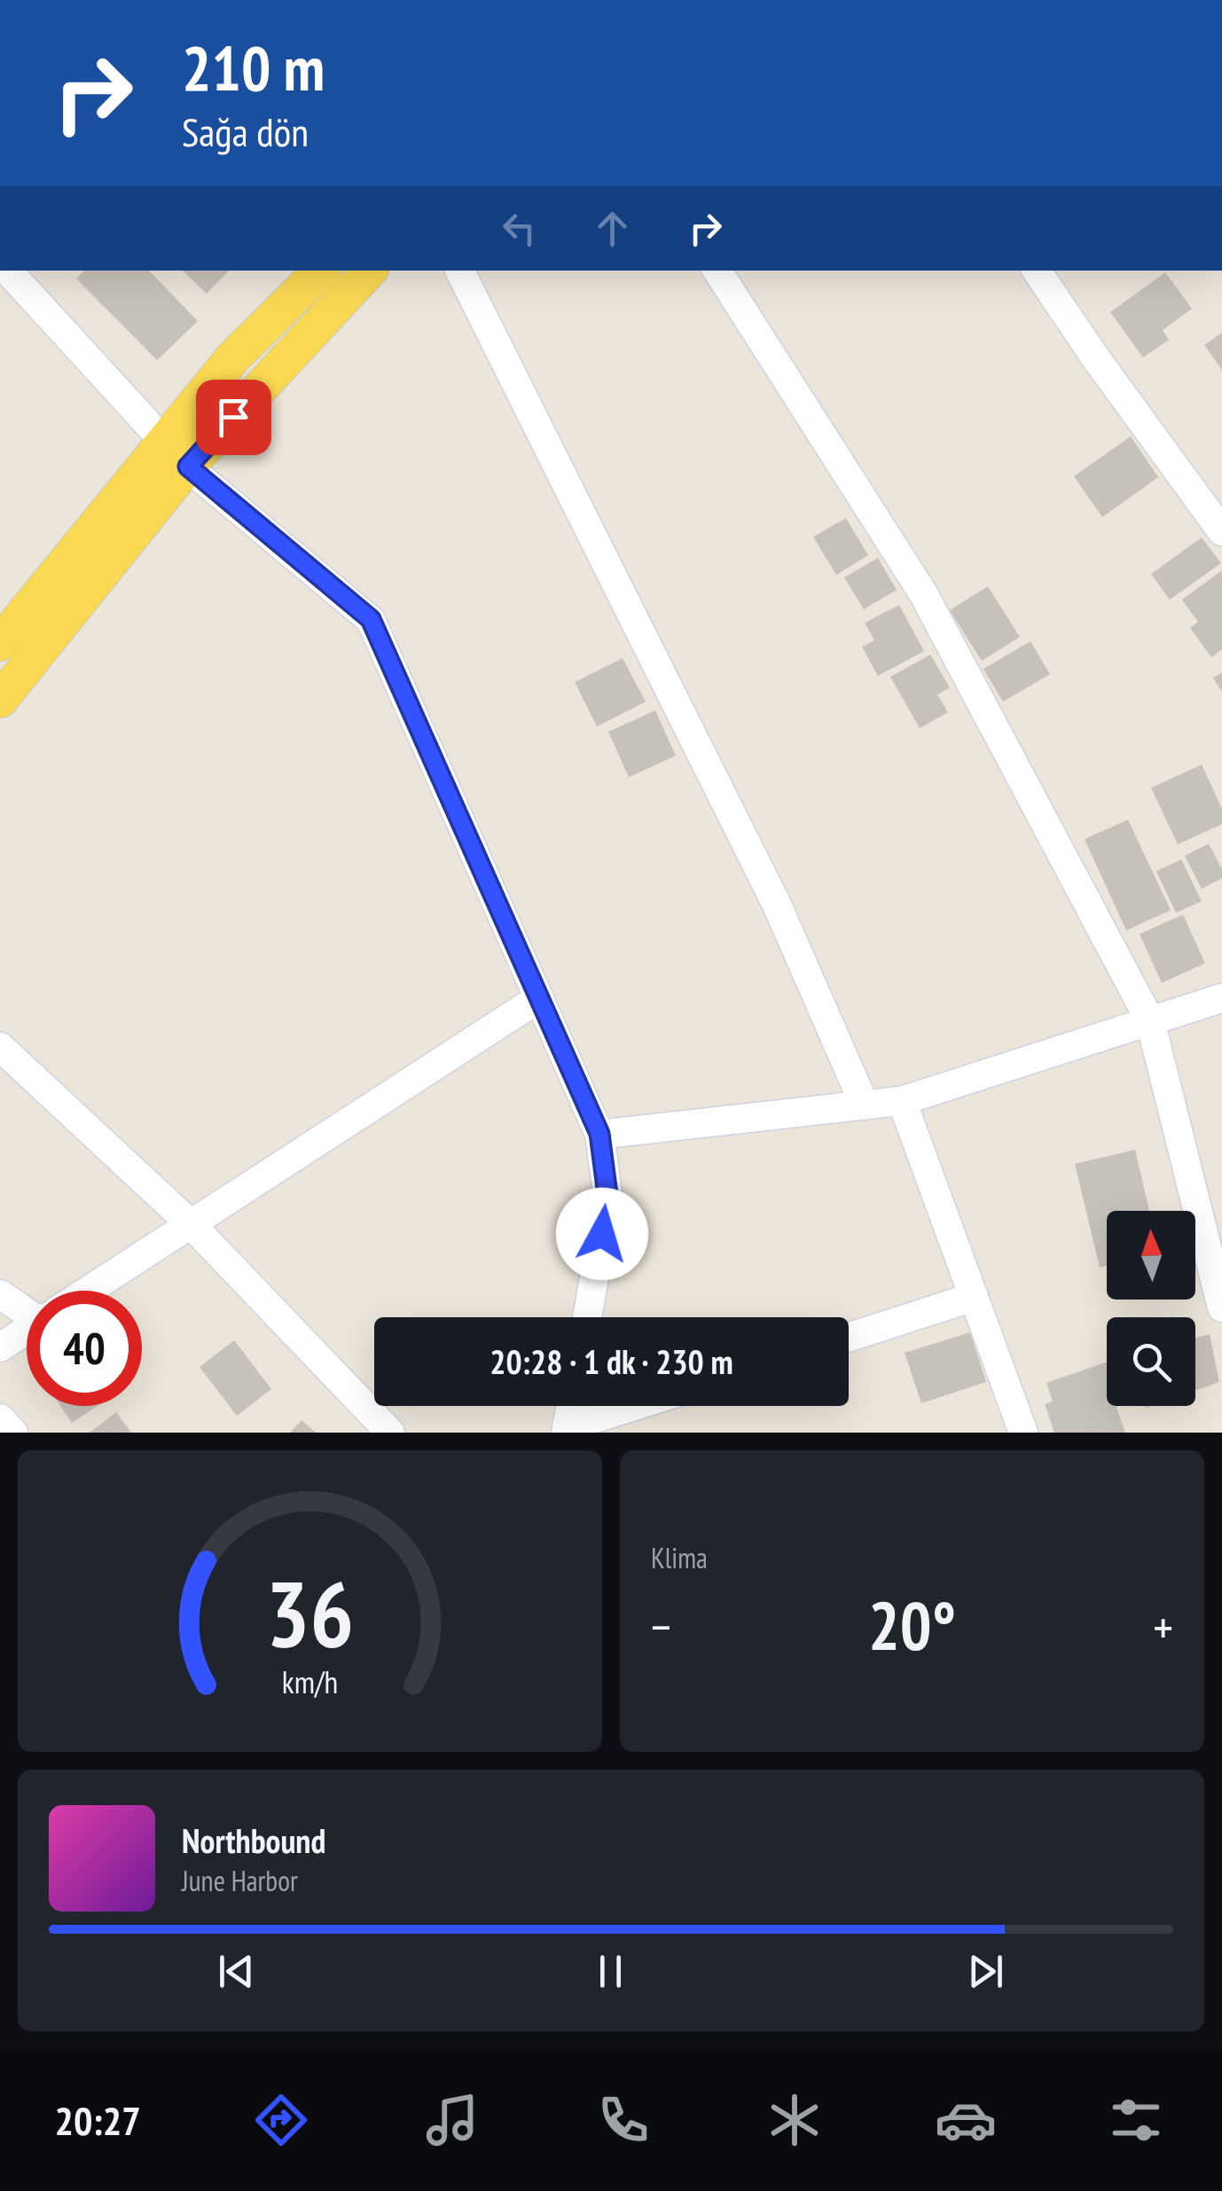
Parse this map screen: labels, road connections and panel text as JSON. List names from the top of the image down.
{
  "north": "top",
  "page": {
    "turn": ["210 m", "Sağa dön"],
    "limit": "40",
    "trip": "20:28 · 1 dk · 230 m",
    "tile": "Klima",
    "heat": ["−", "20°", "+"],
    "song": ["Northbound", "June Harbor"],
    "tabs": "20:27",
    "gauge": ["36", "km/h"]
  }
}
